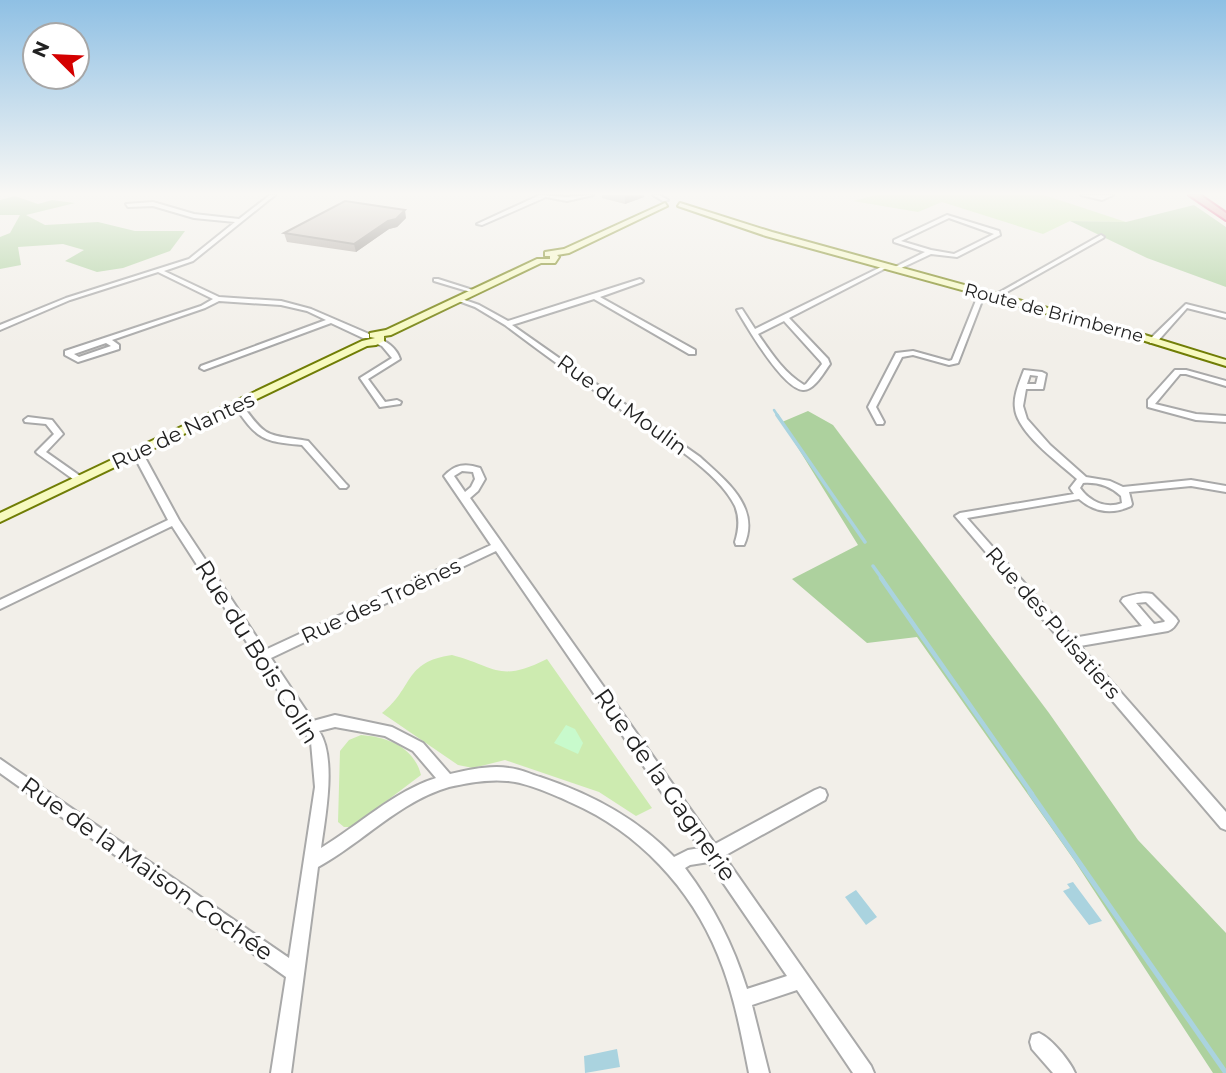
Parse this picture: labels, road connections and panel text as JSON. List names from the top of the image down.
{
  "streets": {
    "main road": ["Route de Brimberne", "Rue de Nantes"],
    "street": [
      "Rue du Moulin",
      "Rue des Troënes",
      "Rue des Puisatiers",
      "Rue du Bois Colin",
      "Rue de la Gagnerie",
      "Rue de la Maison Cochée"
    ]
  },
  "crossings": [
    ["Rue du Moulin", "Rue de Nantes"],
    ["Rue de Nantes", "Rue du Bois Colin"],
    ["Rue des Troënes", "Rue du Bois Colin"],
    ["Rue des Troënes", "Rue de la Gagnerie"],
    ["Rue du Bois Colin", "Rue de la Maison Cochée"]
  ],
  "north": "top left"
}
